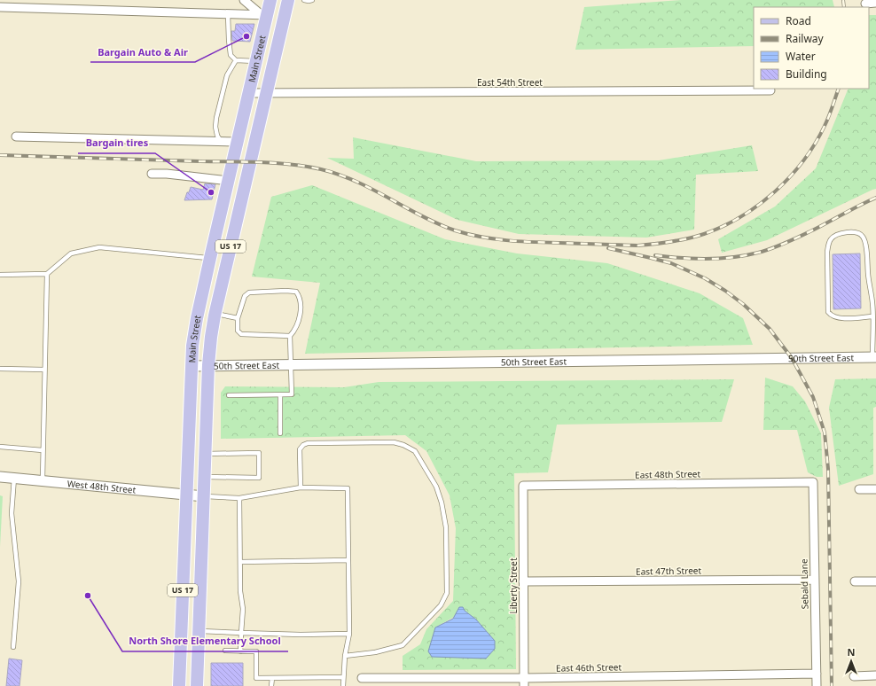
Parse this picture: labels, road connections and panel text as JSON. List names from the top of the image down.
{
  "streets": {
    "main road": ["Main Street", "US 17"],
    "street": [
      "East 54th Street",
      "50th Street East",
      "East 48th Street",
      "West 48th Street",
      "East 47th Street",
      "Sebald Lane",
      "Liberty Street",
      "East 46th Street"
    ]
  },
  "crossings": [
    ["Main Street", "East 54th Street"],
    ["Main Street", "50th Street East"],
    ["Main Street", "West 48th Street"],
    ["East 48th Street", "Sebald Lane"],
    ["East 48th Street", "Liberty Street"],
    ["East 47th Street", "Sebald Lane"],
    ["East 47th Street", "Liberty Street"],
    ["Sebald Lane", "East 46th Street"],
    ["Liberty Street", "East 46th Street"]
  ],
  "places": ["Bargain Auto & Air", "Bargain tires", "North Shore Elementary School"],
  "legend": [
    "Road",
    "Railway",
    "Water",
    "Building"
  ],
  "north": "top"
}
